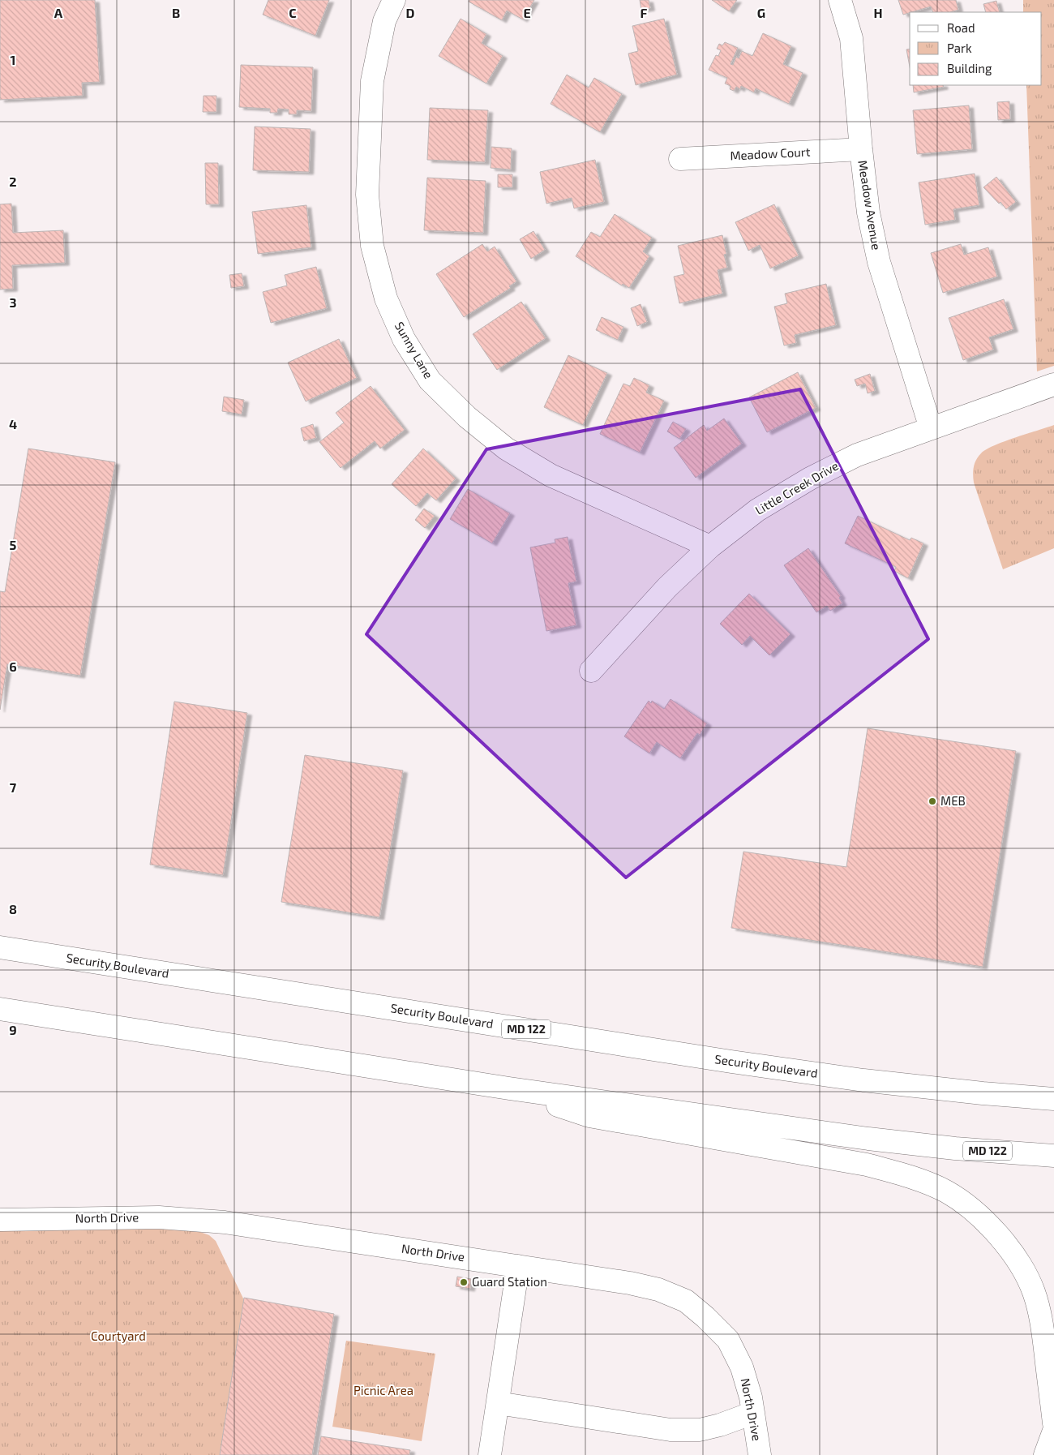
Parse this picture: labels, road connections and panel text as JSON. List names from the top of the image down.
{
  "streets": {
    "main road": [
      "Meadow Court",
      "Meadow Avenue",
      "Sunny Lane",
      "Little Creek Drive",
      "Security Boulevard",
      "MD 122",
      "North Drive"
    ]
  },
  "crossings": [
    ["Meadow Court", "Meadow Avenue"],
    ["Meadow Avenue", "Little Creek Drive"],
    ["Sunny Lane", "Little Creek Drive"]
  ],
  "parks": ["Courtyard", "Picnic Area"],
  "places": ["MEB", "Guard Station"],
  "legend": ["Road", "Park", "Building"],
  "grid": {
    "columns": [
      "A",
      "B",
      "C",
      "D",
      "E",
      "F",
      "G",
      "H"
    ],
    "rows": [
      "1",
      "2",
      "3",
      "4",
      "5",
      "6",
      "7",
      "8",
      "9"
    ]
  }
}
